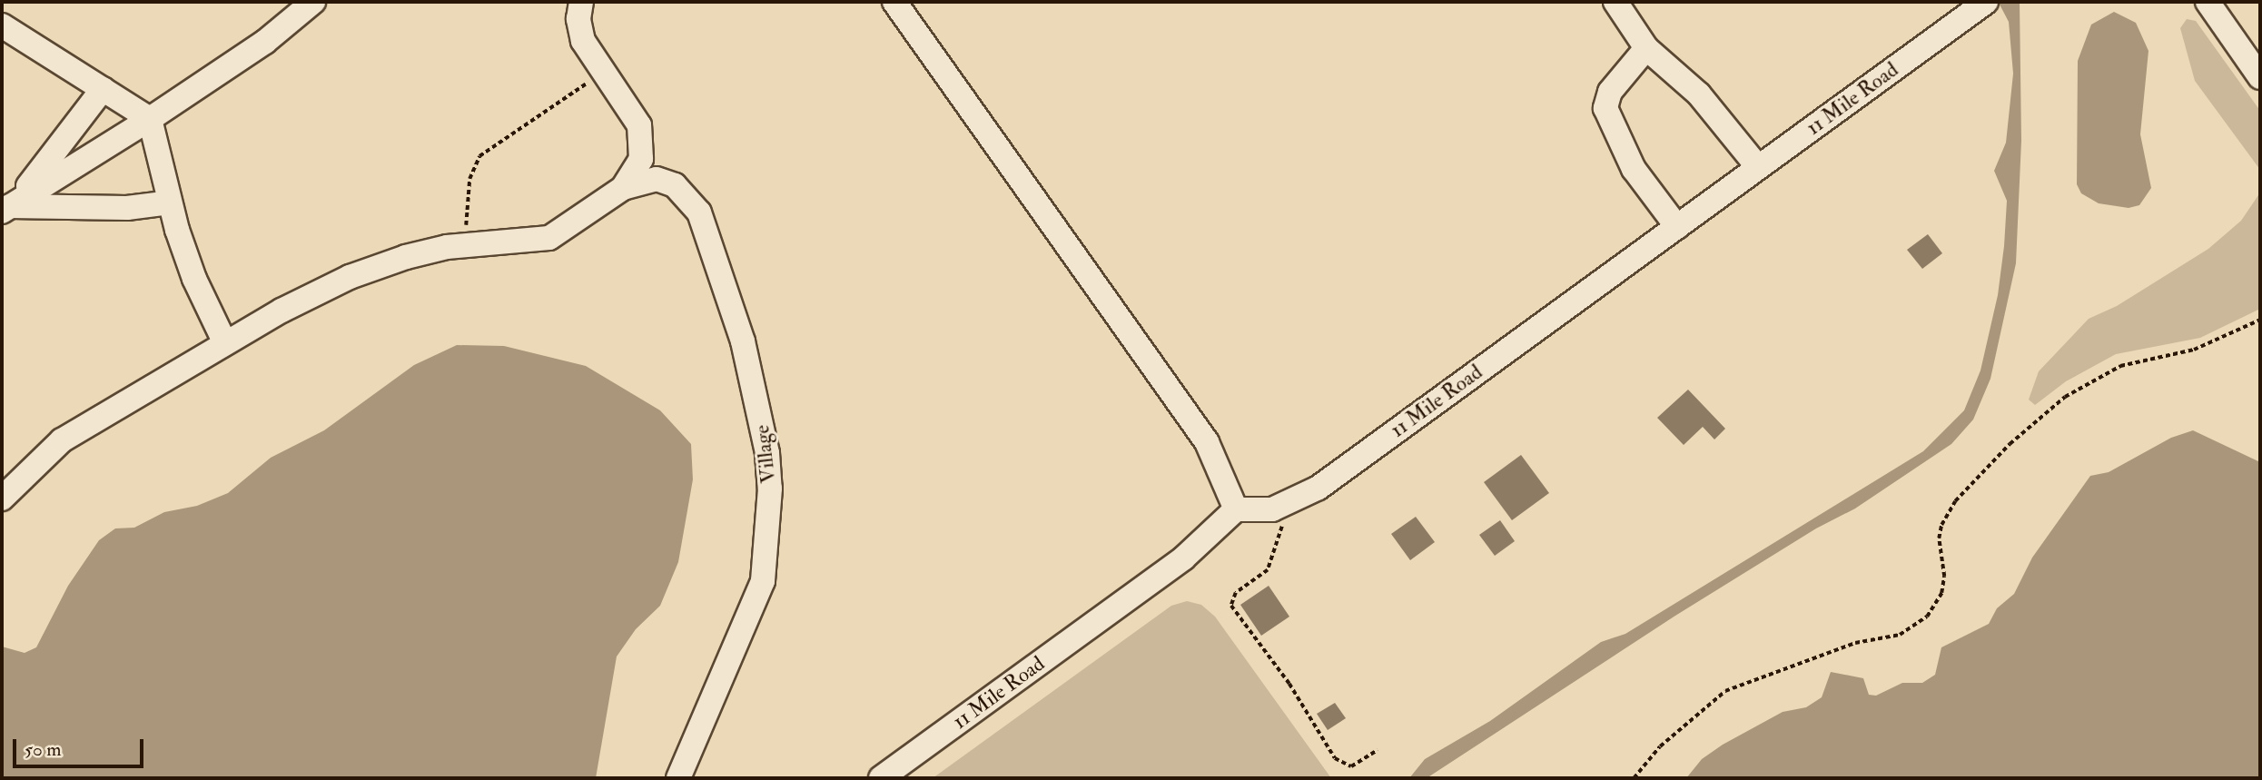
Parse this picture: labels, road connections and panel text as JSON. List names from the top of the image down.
{
  "streets": {
    "street": ["11 Mile Road", "Village"]
  },
  "scale_bar": "50 m"
}
